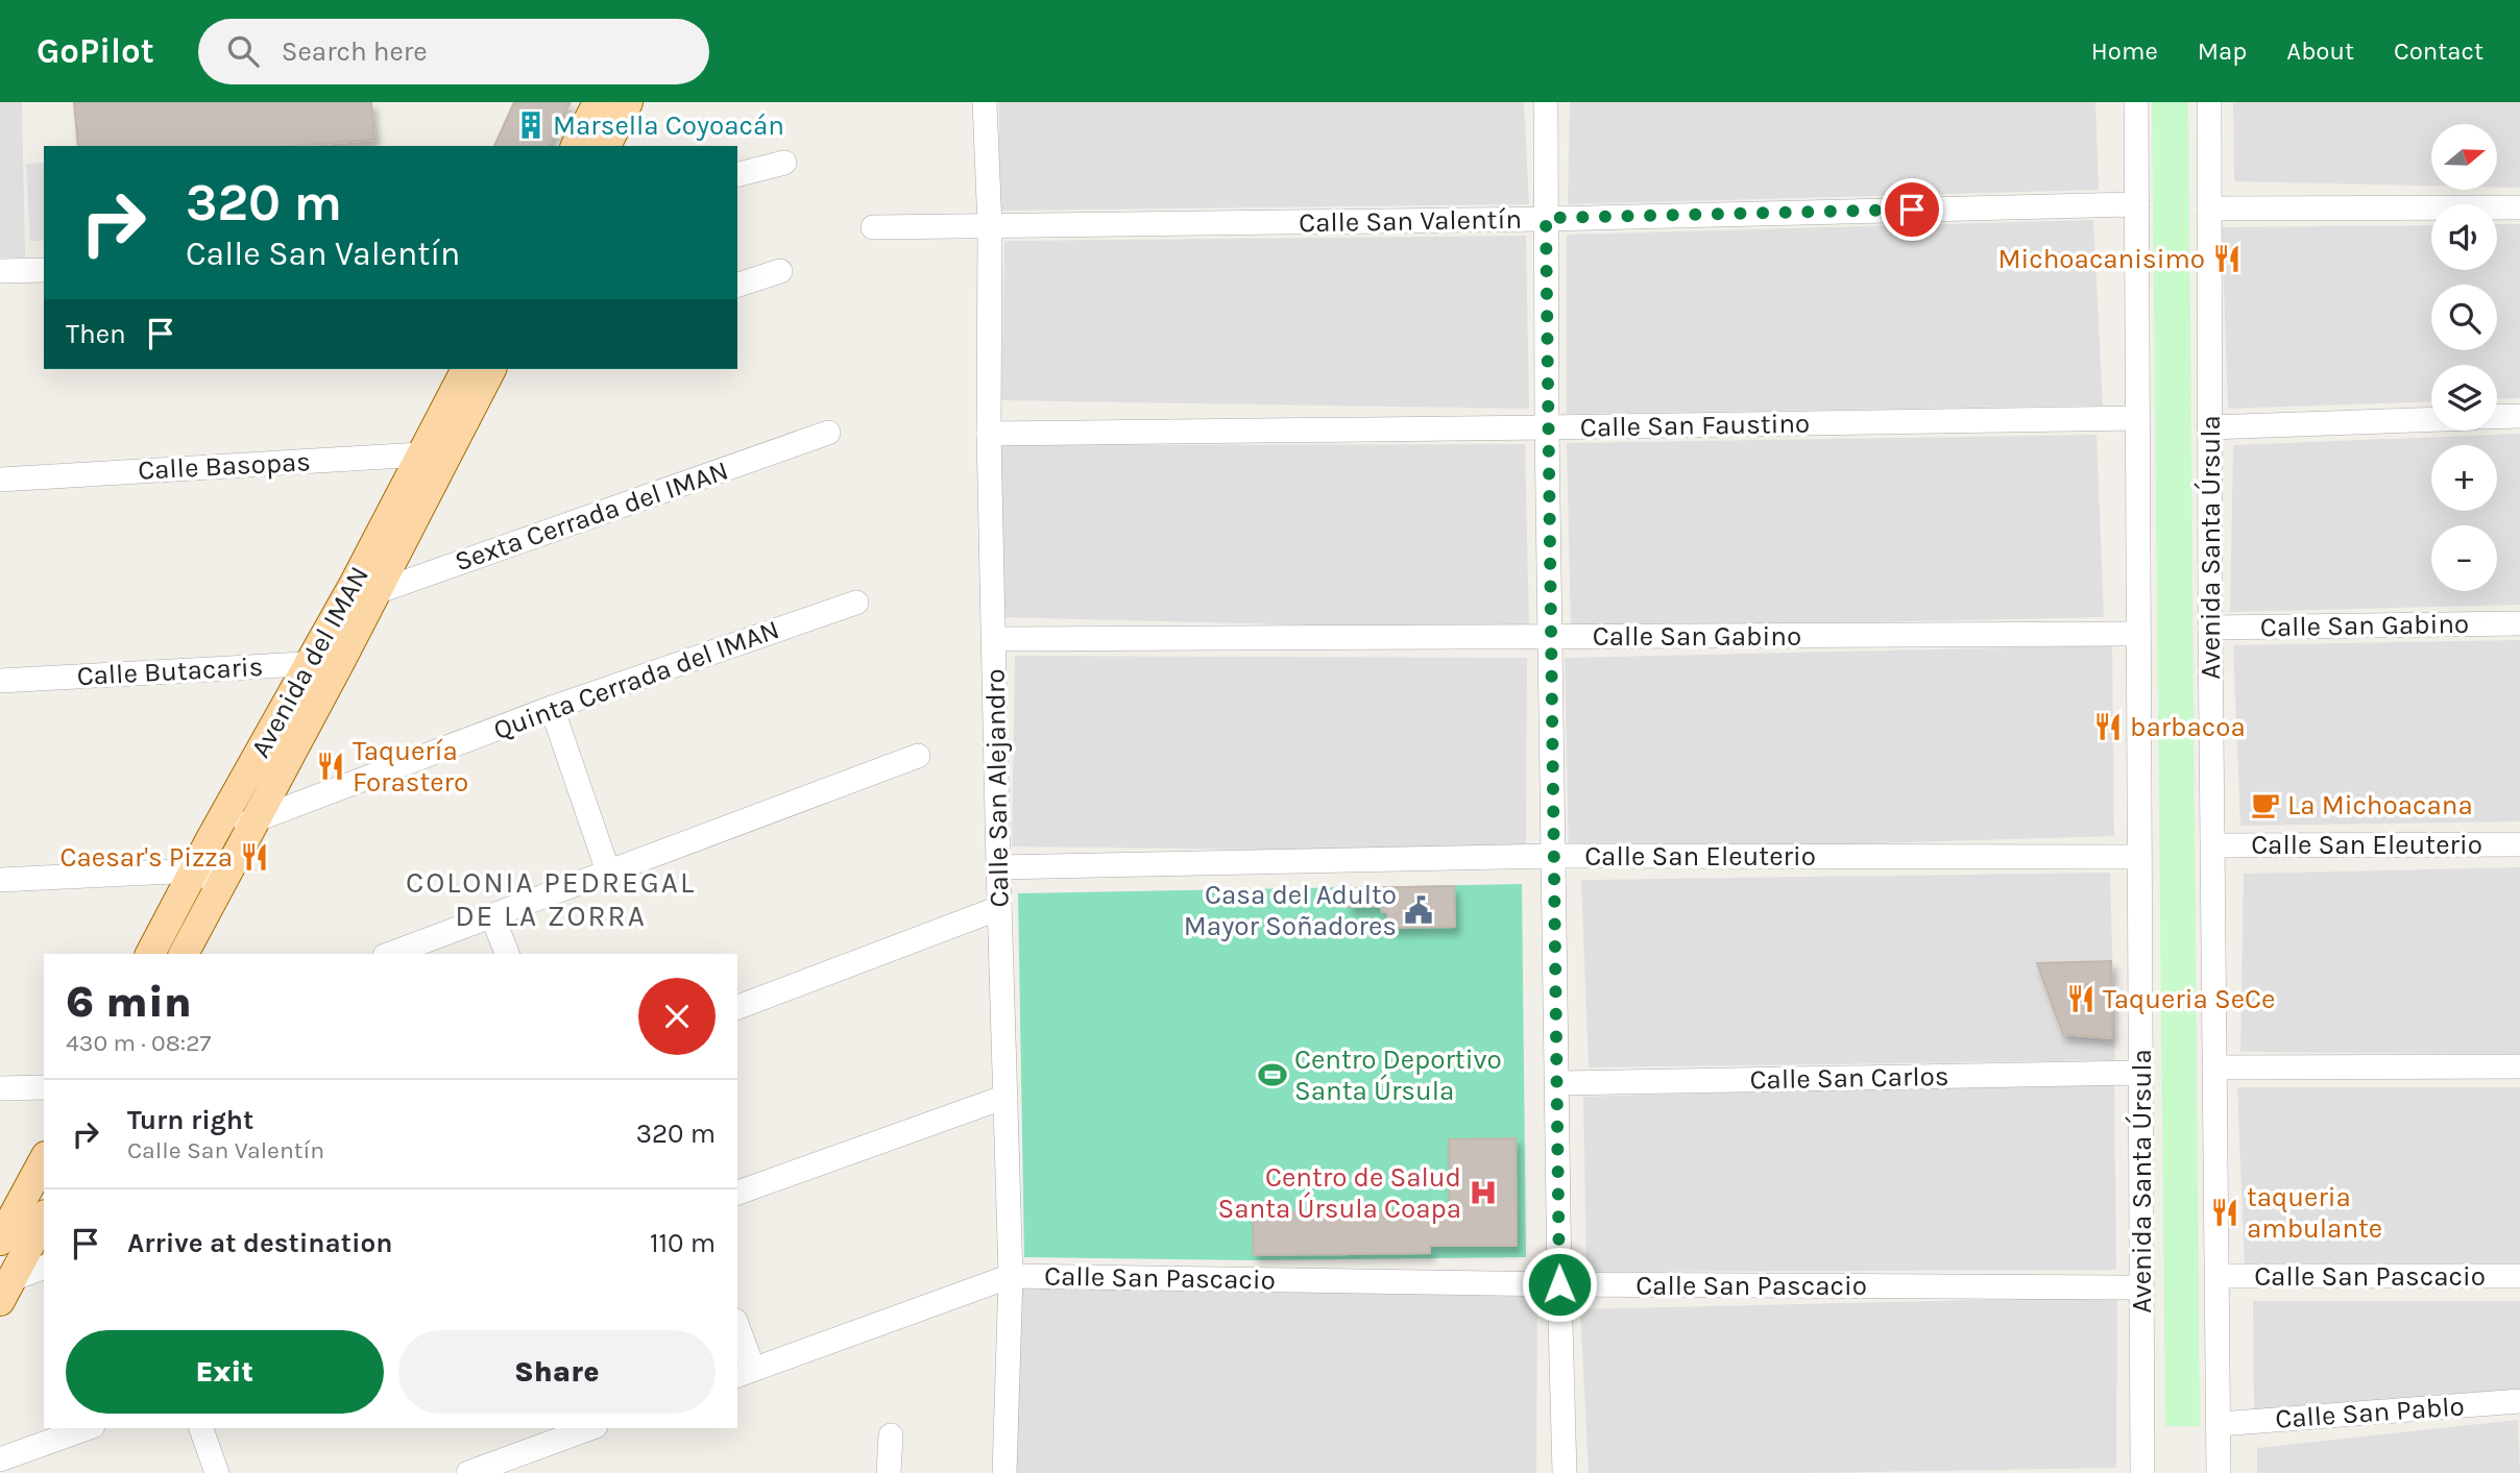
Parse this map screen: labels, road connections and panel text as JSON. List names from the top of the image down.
{
  "streets": {
    "main road": ["Avenida del IMAN"],
    "street": [
      "Calle San Valentín",
      "Calle San Faustino",
      "Calle Basopas",
      "Sexta Cerrada del IMAN",
      "Avenida Santa Úrsula",
      "Calle San Gabino",
      "Calle Butacaris",
      "Quinta Cerrada del IMAN",
      "Calle San Alejandro",
      "Calle San Eleuterio",
      "Calle San Carlos",
      "Calle San Pascacio",
      "Calle San Pablo"
    ]
  },
  "crossings": [
    ["Calle San Valentín", "Avenida Santa Úrsula"],
    ["Calle San Valentín", "Calle San Alejandro"],
    ["Calle San Faustino", "Avenida Santa Úrsula"],
    ["Calle San Faustino", "Calle San Alejandro"],
    ["Calle Basopas", "Avenida del IMAN"],
    ["Sexta Cerrada del IMAN", "Avenida del IMAN"],
    ["Avenida Santa Úrsula", "Calle San Gabino"],
    ["Avenida Santa Úrsula", "Calle San Eleuterio"],
    ["Avenida Santa Úrsula", "Calle San Carlos"],
    ["Avenida Santa Úrsula", "Calle San Pascacio"],
    ["Avenida Santa Úrsula", "Calle San Pablo"],
    ["Calle San Gabino", "Calle San Alejandro"],
    ["Avenida del IMAN", "Calle Butacaris"],
    ["Avenida del IMAN", "Quinta Cerrada del IMAN"],
    ["Calle San Alejandro", "Calle San Eleuterio"],
    ["Calle San Alejandro", "Calle San Pascacio"]
  ],
  "districts": ["COLONIA PEDREGAL DE LA ZORRA"],
  "places": {
    "building": ["Marsella Coyoacán"],
    "restaurant": [
      "Michoacanisimo",
      "barbacoa",
      "Taquería Forastero",
      "Caesar's Pizza",
      "Taqueria SeCe",
      "taqueria ambulante"
    ],
    "cafe": ["La Michoacana"],
    "public building": ["Casa del Adulto Mayor Soñadores"],
    "sports": ["Centro Deportivo Santa Úrsula"],
    "hospital": ["Centro de Salud Santa Úrsula Coapa"]
  },
  "north": "right",
  "page": {
    "header": "GoPilot",
    "search": "Search here",
    "nav": [
      "Home",
      "Map",
      "About",
      "Contact"
    ],
    "map_buttons": ["+", "−"],
    "turn": ["320 m", "Calle San Valentín"],
    "then": "Then",
    "heading": ["6 min", "430 m · 08:27"],
    "list": [
      {
        "name": "Turn right",
        "note": "Calle San Valentín",
        "value": "320 m"
      },
      {
        "name": "Arrive at destination",
        "value": "110 m"
      }
    ],
    "buttons": ["Exit", "Share"]
  }
}
